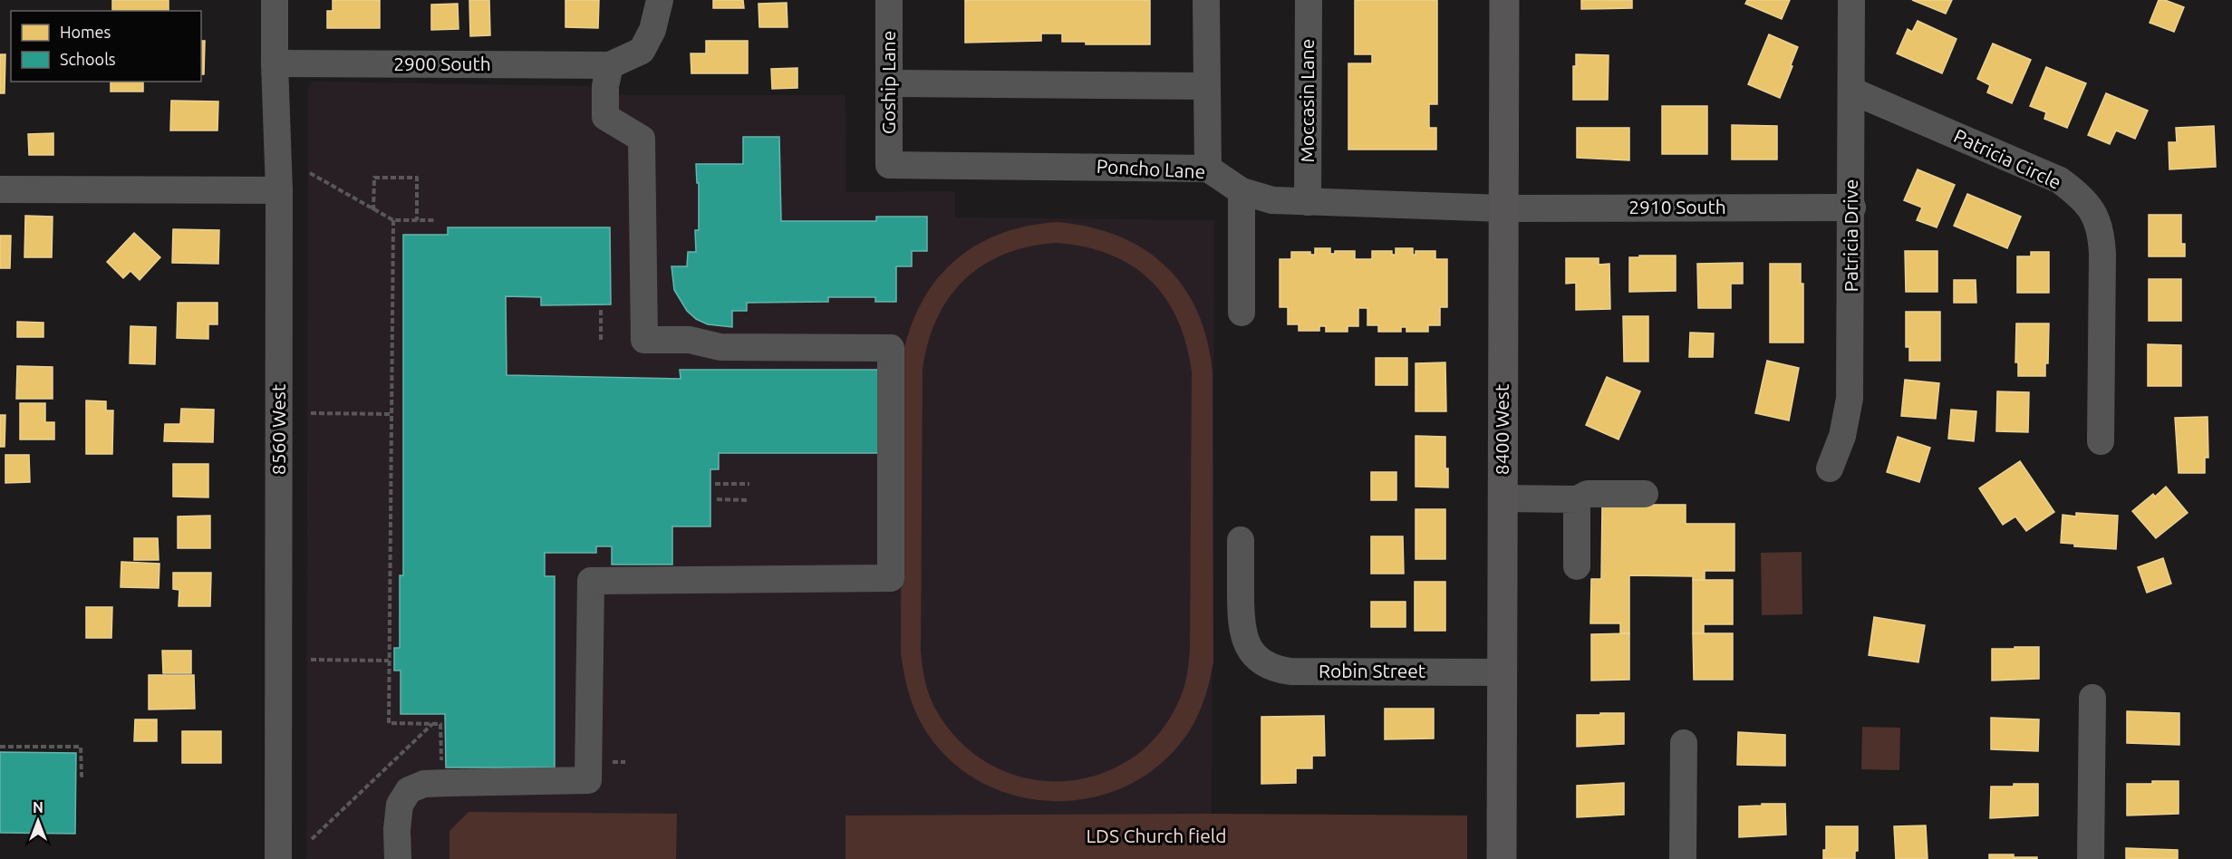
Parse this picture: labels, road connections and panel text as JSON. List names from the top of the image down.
{
  "streets": {
    "main road": ["8400 West"],
    "street": [
      "2900 South",
      "Goship Lane",
      "Moccasin Lane",
      "Patricia Circle",
      "Poncho Lane",
      "2910 South",
      "Patricia Drive",
      "8560 West",
      "Robin Street"
    ]
  },
  "crossings": [
    ["2900 South", "8560 West"],
    ["Goship Lane", "Poncho Lane"],
    ["Moccasin Lane", "Poncho Lane"],
    ["Patricia Circle", "Patricia Drive"],
    ["Poncho Lane", "2910 South"],
    ["Poncho Lane", "8400 West"],
    ["2910 South", "Patricia Drive"],
    ["2910 South", "8400 West"],
    ["8400 West", "Robin Street"]
  ],
  "parks": ["LDS Church field"],
  "legend": ["Homes", "Schools"],
  "north": "top"
}
